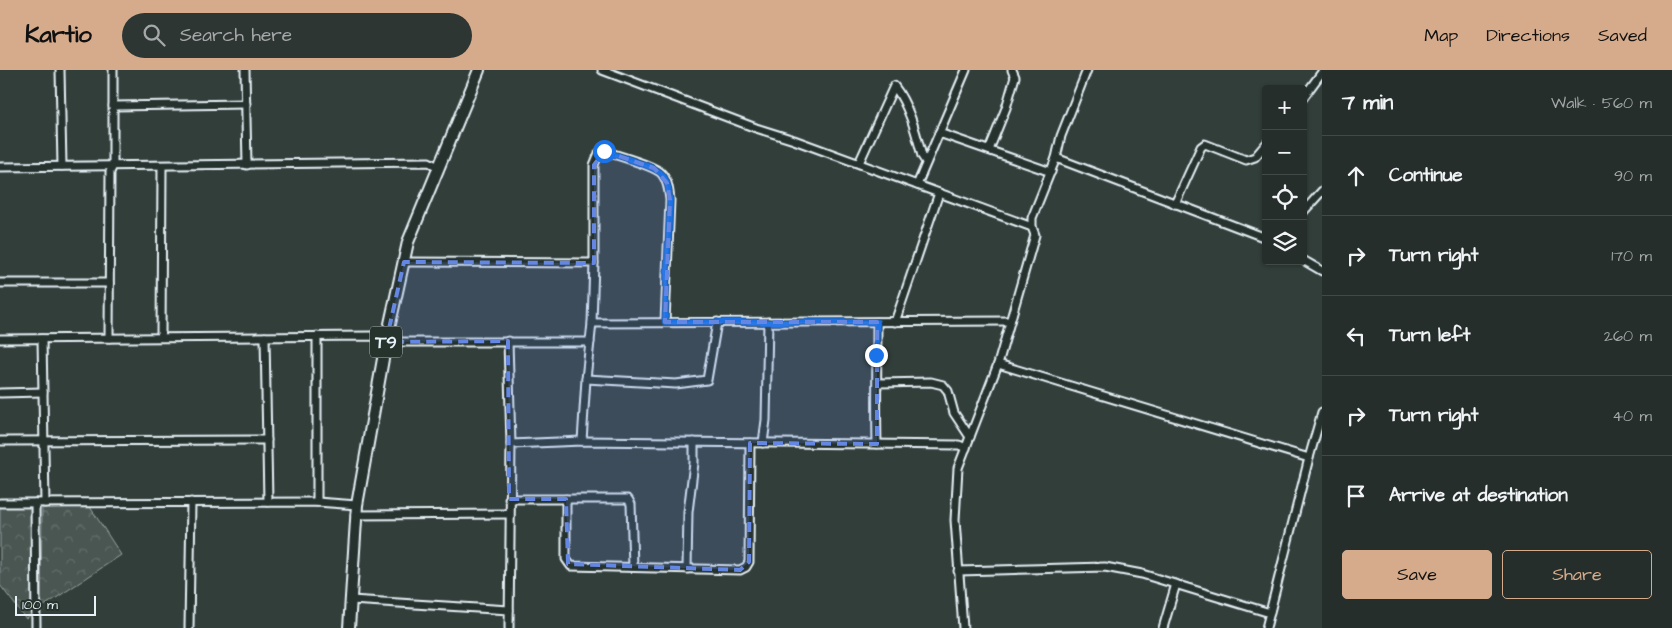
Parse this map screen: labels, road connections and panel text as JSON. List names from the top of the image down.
{
  "streets": {
    "highway": ["T9"]
  },
  "scale_bar": "100 m",
  "page": {
    "header": "Kartio",
    "search": "Search here",
    "nav": ["Map", "Directions", "Saved"],
    "heading": ["7 min", "Walk · 560 m"],
    "map_buttons": ["+", "−"],
    "list": [
      ["Continue", "90 m"],
      ["Turn right", "170 m"],
      ["Turn left", "260 m"],
      ["Turn right", "40 m"],
      "Arrive at destination"
    ],
    "buttons": ["Save", "Share"],
    "scale": "100 m"
  }
}
